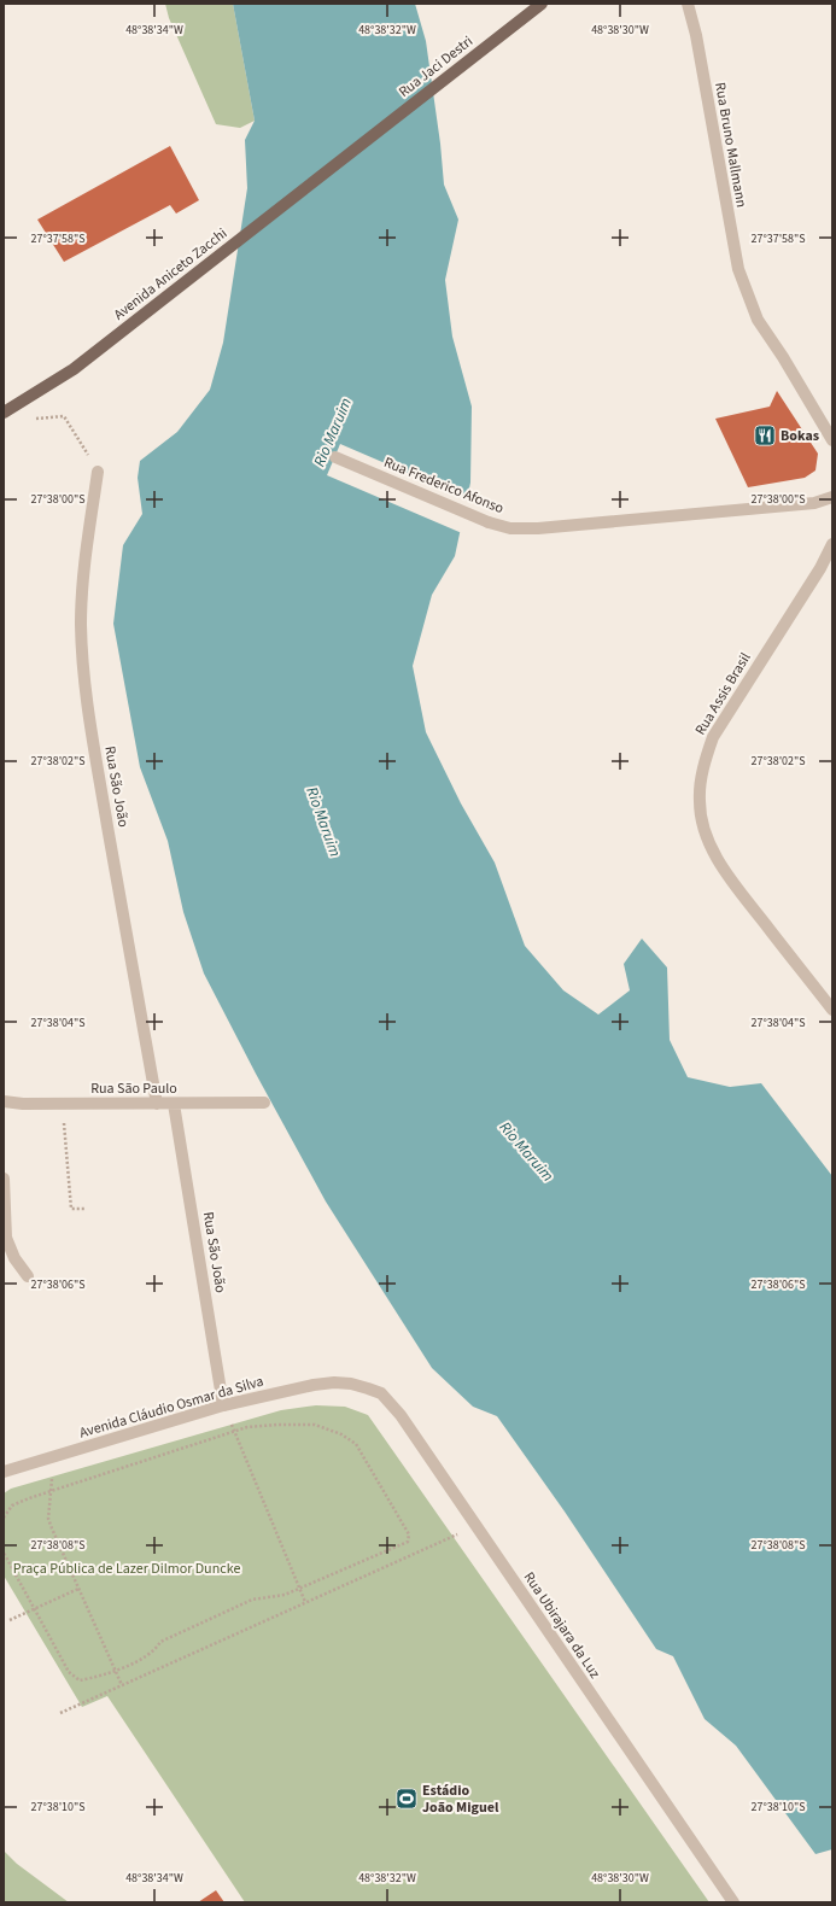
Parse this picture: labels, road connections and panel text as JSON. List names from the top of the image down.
{
  "streets": {
    "main road": ["Rua Jaci Destri", "Avenida Aniceto Zacchi"],
    "street": [
      "Rua Bruno Mallmann",
      "Rua Frederico Afonso",
      "Rua Assis Brasil",
      "Rua São João",
      "Rua São Paulo",
      "Avenida Cláudio Osmar da Silva",
      "Rua Ubirajara da Luz"
    ]
  },
  "crossings": [
    ["Rua Jaci Destri", "Avenida Aniceto Zacchi"],
    ["Rua São João", "Rua São Paulo"],
    ["Rua São João", "Avenida Cláudio Osmar da Silva"],
    ["Avenida Cláudio Osmar da Silva", "Rua Ubirajara da Luz"]
  ],
  "water": ["Rio Maruim"],
  "parks": ["Praça Pública de Lazer Dilmor Duncke"],
  "places": {
    "restaurant": ["Bokas"],
    "sports": ["Estádio João Miguel"]
  },
  "coordinates": [
    "48°38'34\"W",
    "48°38'32\"W",
    "48°38'30\"W",
    "27°37'58\"S",
    "27°38'00\"S",
    "27°38'02\"S",
    "27°38'04\"S",
    "27°38'06\"S",
    "27°38'08\"S",
    "27°38'10\"S"
  ]
}
